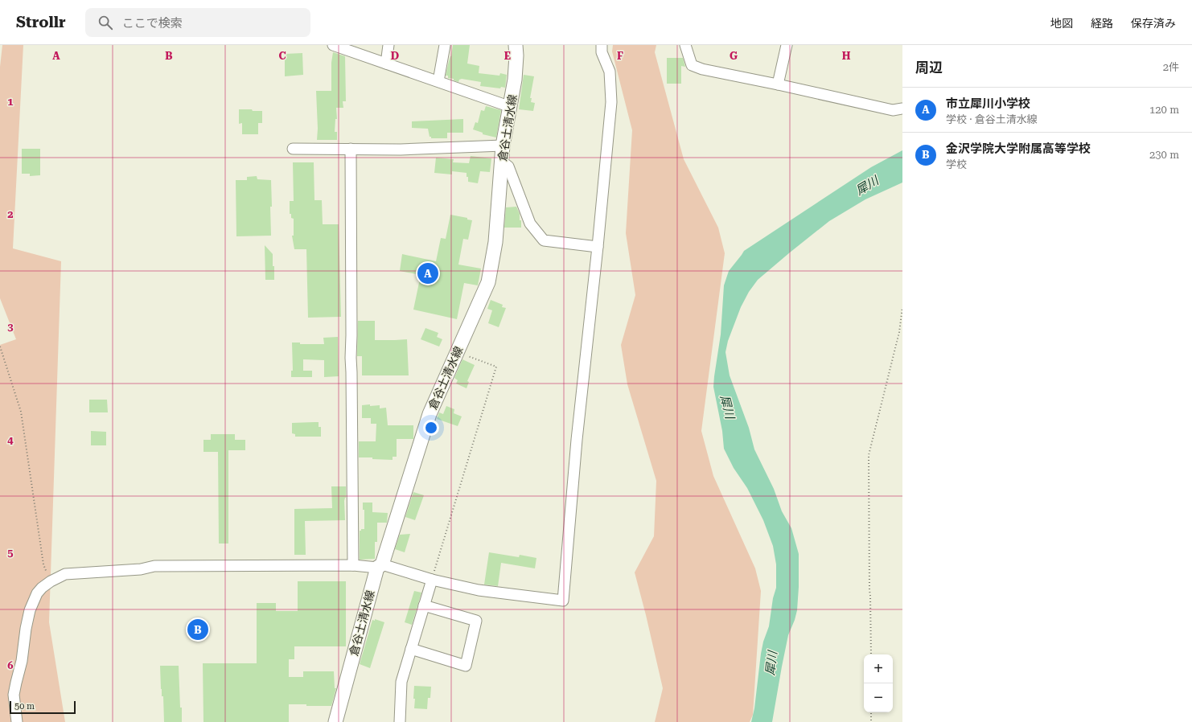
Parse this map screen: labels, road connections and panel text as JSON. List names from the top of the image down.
{
  "streets": {
    "main road": ["倉谷土清水線"]
  },
  "water": ["犀川"],
  "scale_bar": "50 m",
  "page": {
    "header": "Strollr",
    "search": "ここで検索",
    "nav": ["地図", "経路", "保存済み"],
    "heading": ["周辺", "2件"],
    "list": [
      {
        "mark": "A",
        "name": "市立犀川小学校",
        "note": "学校 · 倉谷土清水線",
        "value": "120 m"
      },
      {
        "mark": "B",
        "name": "金沢学院大学附属高等学校",
        "note": "学校",
        "value": "230 m"
      }
    ],
    "pins": ["A", "B"],
    "map_buttons": ["+", "−"],
    "scale": "50 m"
  },
  "grid": {
    "columns": [
      "A",
      "B",
      "C",
      "D",
      "E",
      "F",
      "G",
      "H"
    ],
    "rows": [
      "1",
      "2",
      "3",
      "4",
      "5",
      "6"
    ]
  }
}
